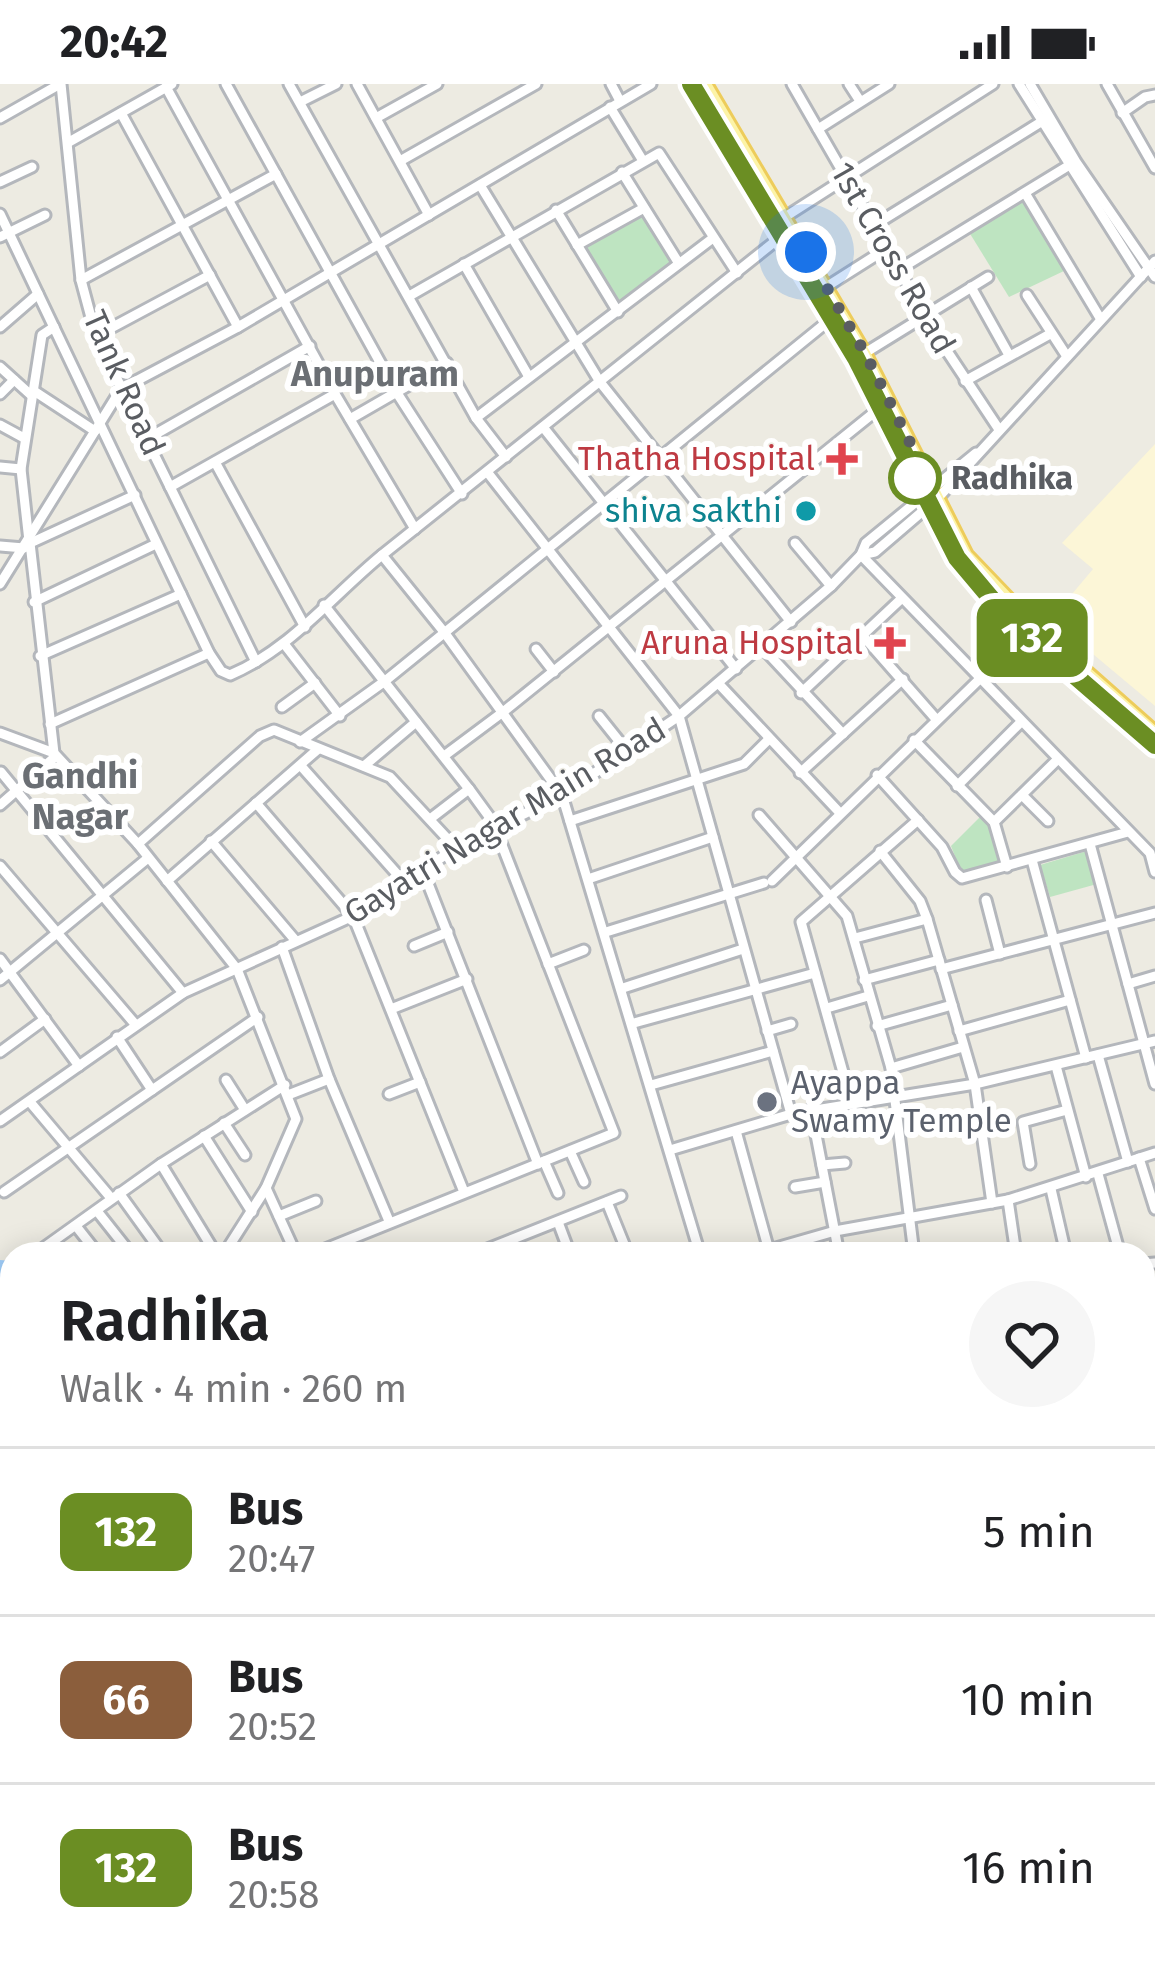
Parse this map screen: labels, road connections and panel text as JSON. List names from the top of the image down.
{
  "streets": {
    "street": ["1st Cross Road", "Tank Road", "Gayatri Nagar Main Road"]
  },
  "crossings": [
    ["1st Cross Road", "Gayatri Nagar Main Road"]
  ],
  "districts": ["Anupuram", "Gandhi Nagar"],
  "places": {
    "health": ["Thatha Hospital", "Aruna Hospital"],
    "other": ["Radhika", "shiva sakthi", "Ayappa Swamy Temple"]
  },
  "lines": ["bus line 132"],
  "page": {
    "status": "20:42",
    "on_map": "132",
    "heading": ["Radhika", "Walk · 4 min · 260 m"],
    "list": [
      {
        "mark": "132",
        "name": "Bus",
        "note": "20:47",
        "value": "5 min"
      },
      {
        "mark": "66",
        "name": "Bus",
        "note": "20:52",
        "value": "10 min"
      },
      {
        "mark": "132",
        "name": "Bus",
        "note": "20:58",
        "value": "16 min"
      }
    ]
  }
}
